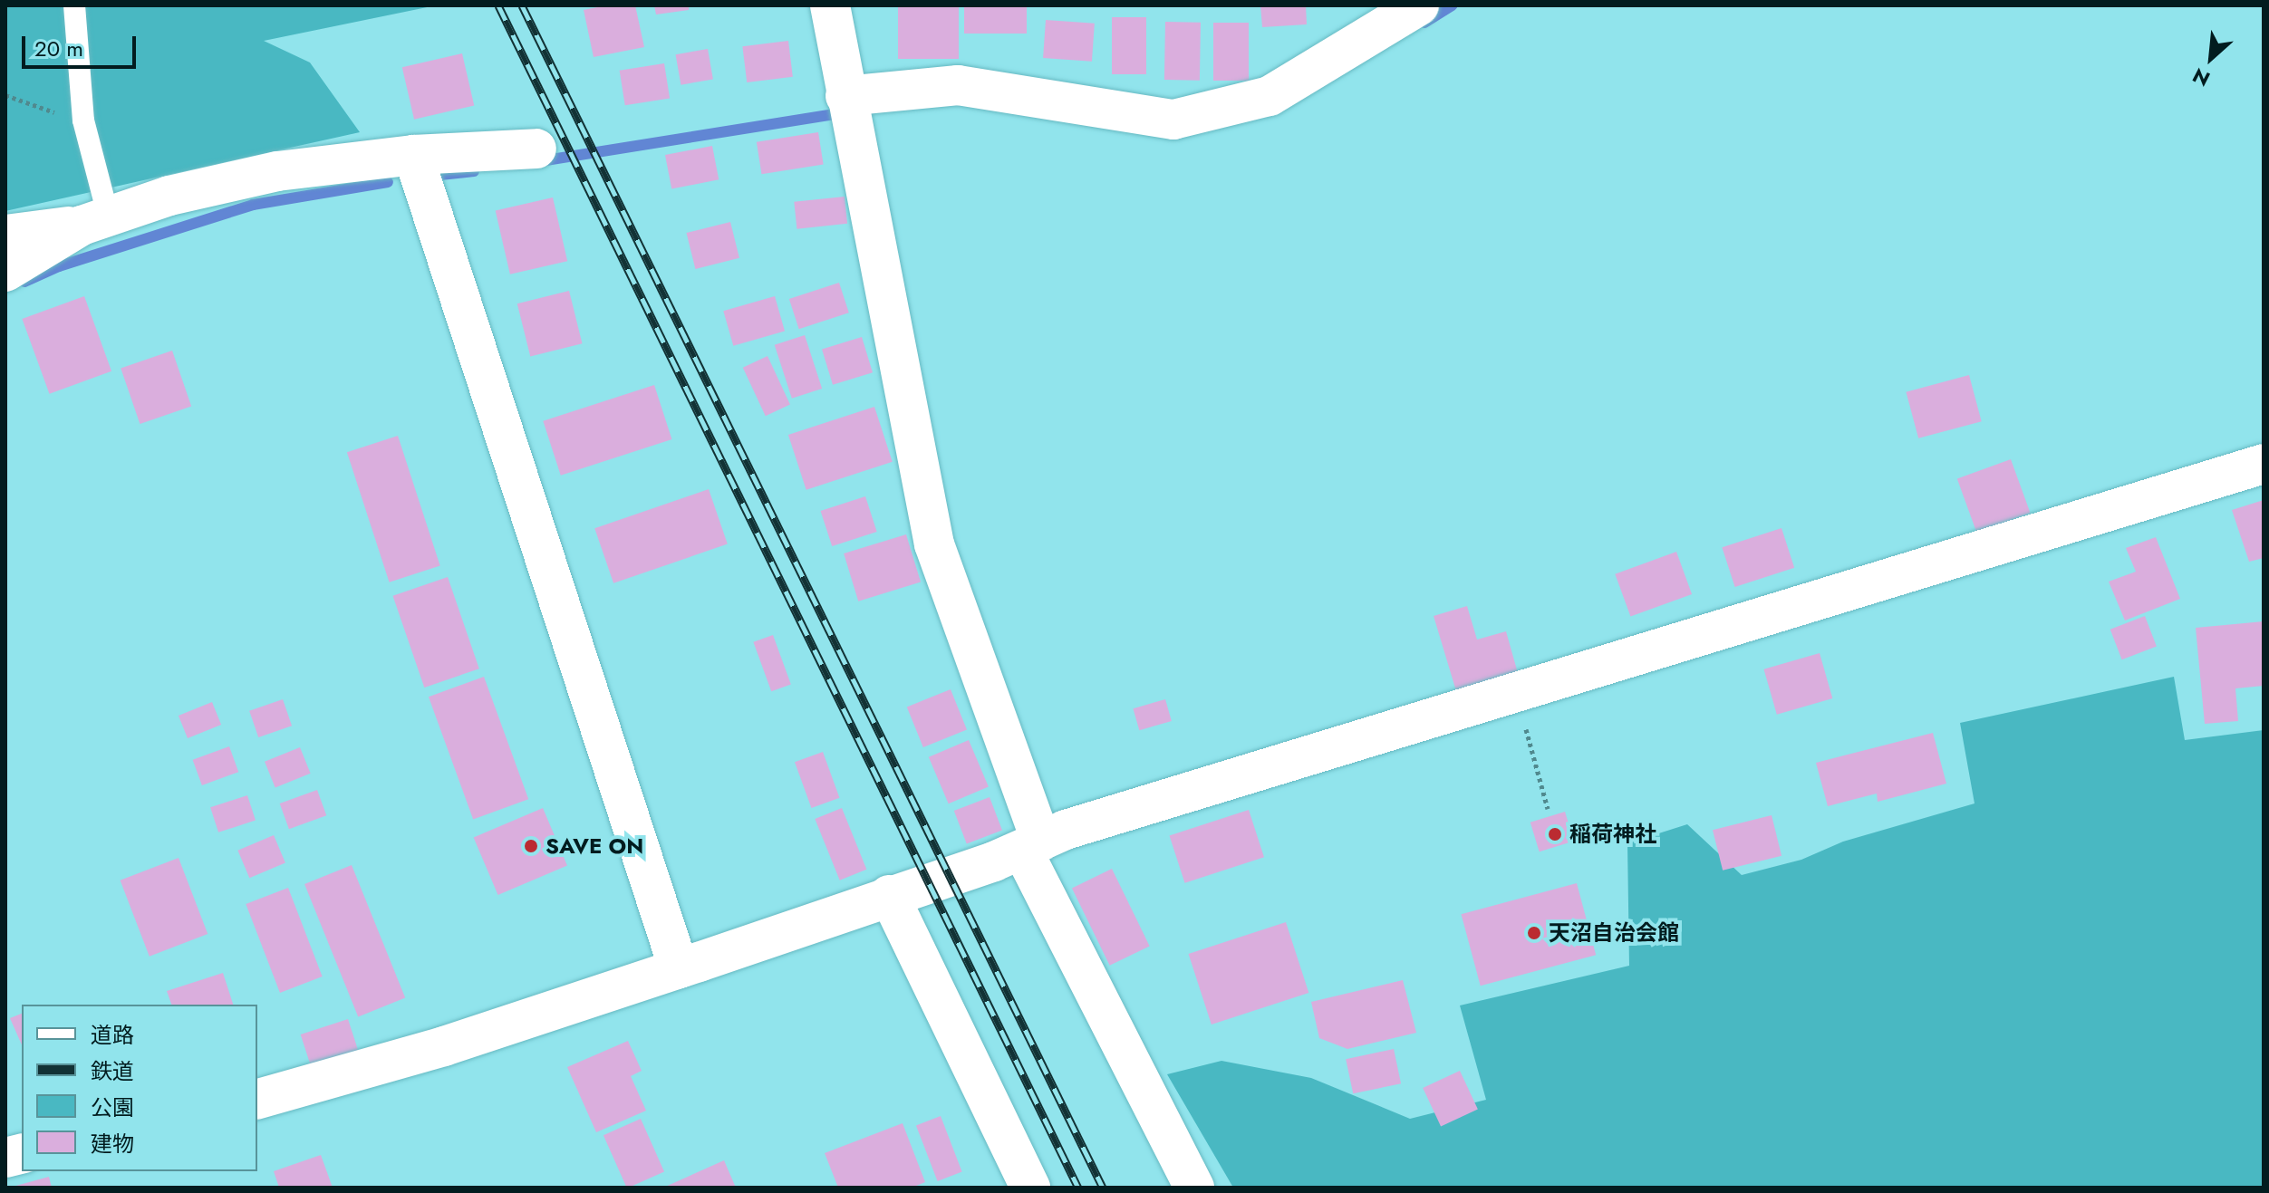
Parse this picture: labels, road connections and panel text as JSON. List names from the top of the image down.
{
  "places": ["稲荷神社", "SAVE ON", "天沼自治会館"],
  "legend": [
    "道路",
    "鉄道",
    "公園",
    "建物"
  ],
  "scale_bar": "20 m",
  "north": "bottom left"
}
